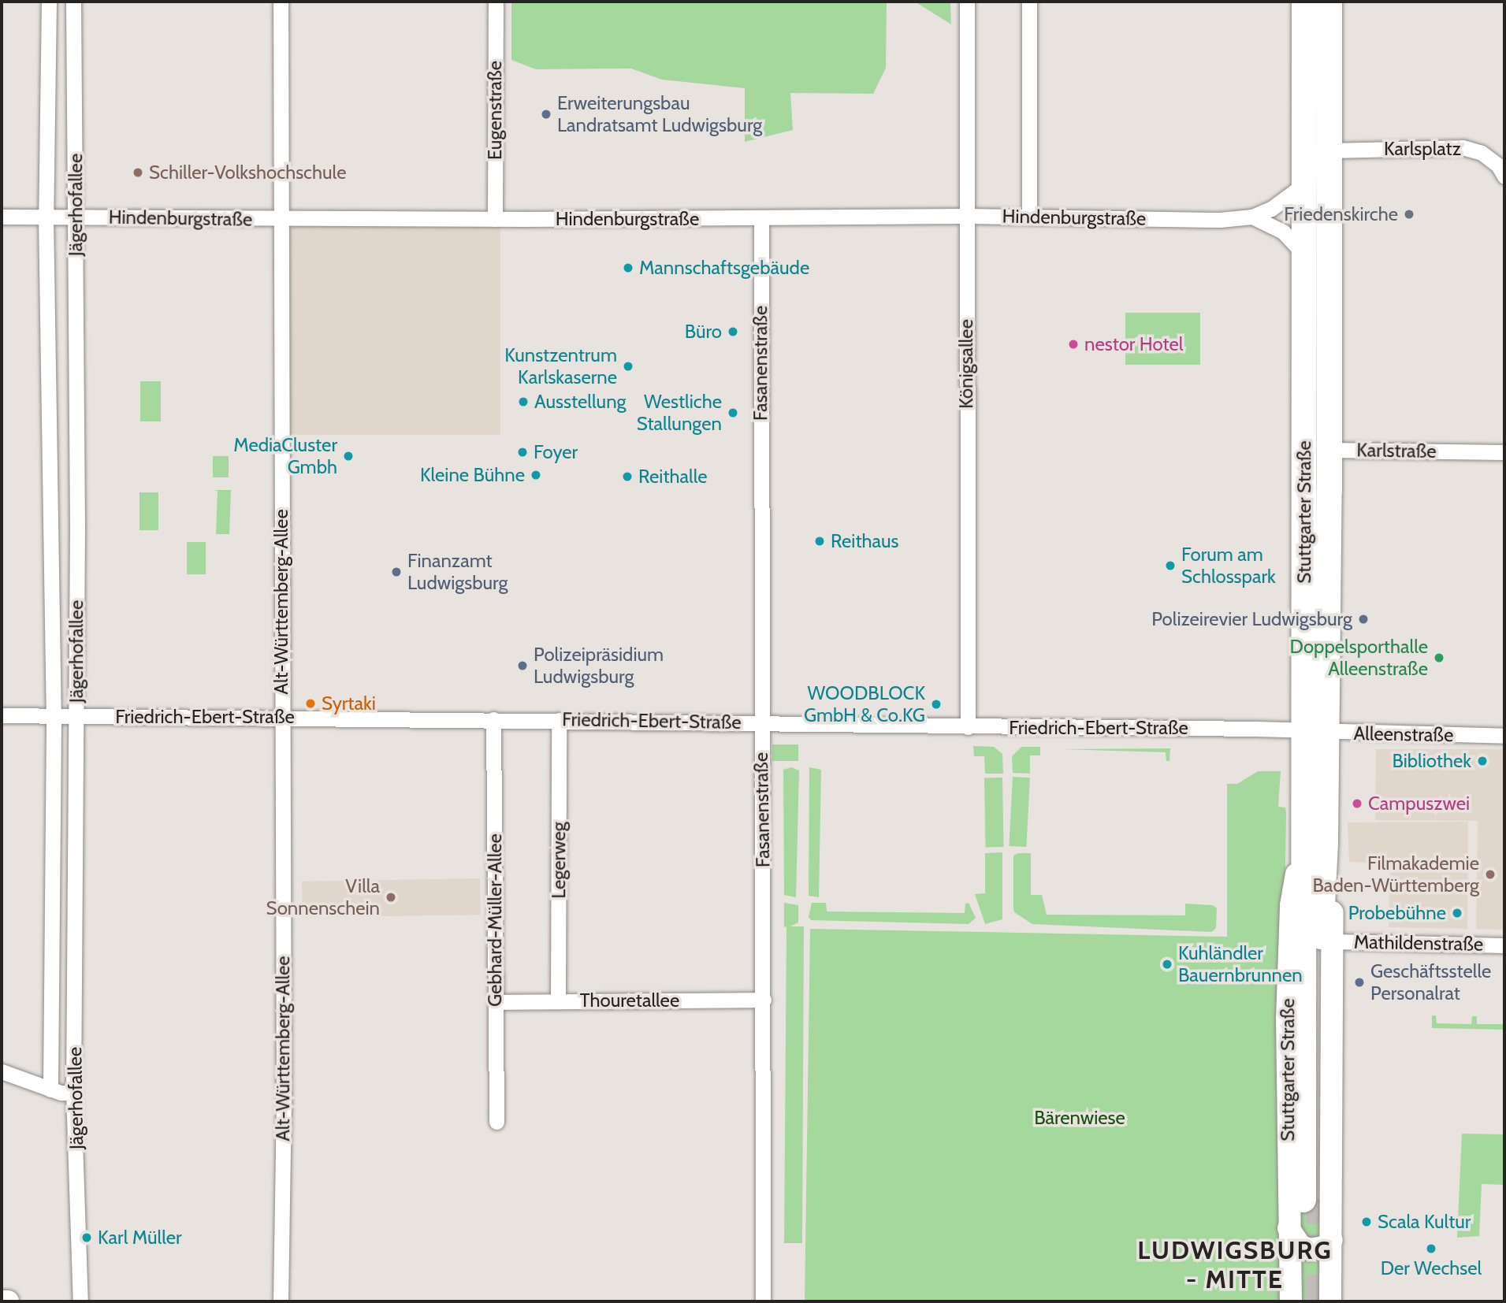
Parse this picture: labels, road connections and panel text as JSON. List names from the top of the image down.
{
  "streets": {
    "main road": ["Stuttgarter Straße"],
    "street": [
      "Eugenstraße",
      "Karlsplatz",
      "Jägerhofallee",
      "Hindenburgstraße",
      "Fasanenstraße",
      "Königsallee",
      "Karlstraße",
      "Alt-Württemberg-Allee",
      "Friedrich-Ebert-Straße",
      "Alleenstraße",
      "Legerweg",
      "Gebhard-Müller-Allee",
      "Mathildenstraße",
      "Thouretallee"
    ]
  },
  "crossings": [
    ["Eugenstraße", "Hindenburgstraße"],
    ["Karlsplatz", "Hindenburgstraße"],
    ["Karlsplatz", "Stuttgarter Straße"],
    ["Jägerhofallee", "Hindenburgstraße"],
    ["Jägerhofallee", "Friedrich-Ebert-Straße"],
    ["Hindenburgstraße", "Fasanenstraße"],
    ["Hindenburgstraße", "Königsallee"],
    ["Hindenburgstraße", "Stuttgarter Straße"],
    ["Hindenburgstraße", "Alt-Württemberg-Allee"],
    ["Fasanenstraße", "Friedrich-Ebert-Straße"],
    ["Fasanenstraße", "Thouretallee"],
    ["Königsallee", "Friedrich-Ebert-Straße"],
    ["Karlstraße", "Stuttgarter Straße"],
    ["Stuttgarter Straße", "Friedrich-Ebert-Straße"],
    ["Stuttgarter Straße", "Alleenstraße"],
    ["Stuttgarter Straße", "Mathildenstraße"],
    ["Alt-Württemberg-Allee", "Friedrich-Ebert-Straße"],
    ["Friedrich-Ebert-Straße", "Alleenstraße"],
    ["Friedrich-Ebert-Straße", "Legerweg"],
    ["Friedrich-Ebert-Straße", "Gebhard-Müller-Allee"],
    ["Legerweg", "Thouretallee"],
    ["Gebhard-Müller-Allee", "Thouretallee"]
  ],
  "districts": ["LUDWIGSBURG - MITTE"],
  "parks": ["Bärenwiese"],
  "places": [
    "Erweiterungsbau Landratsamt Ludwigsburg",
    "Schiller-Volkshochschule",
    "Friedenskirche",
    "Mannschaftsgebäude",
    "Büro",
    "nestor Hotel",
    "Kunstzentrum Karlskaserne",
    "Ausstellung",
    "Westliche Stallungen",
    "Foyer",
    "MediaCluster Gmbh",
    "Kleine Bühne",
    "Reithalle",
    "Reithaus",
    "Forum am Schlosspark",
    "Finanzamt Ludwigsburg",
    "Polizeirevier Ludwigsburg",
    "Doppelsporthalle Alleenstraße",
    "Polizeipräsidium Ludwigsburg",
    "Syrtaki",
    "WOODBLOCK GmbH & Co.KG",
    "Bibliothek",
    "Campuszwei",
    "Filmakademie Baden-Württemberg",
    "Villa Sonnenschein",
    "Probebühne",
    "Kuhländler Bauernbrunnen",
    "Geschäftsstelle Personalrat",
    "Scala Kultur",
    "Karl Müller",
    "Der Wechsel"
  ]
}
